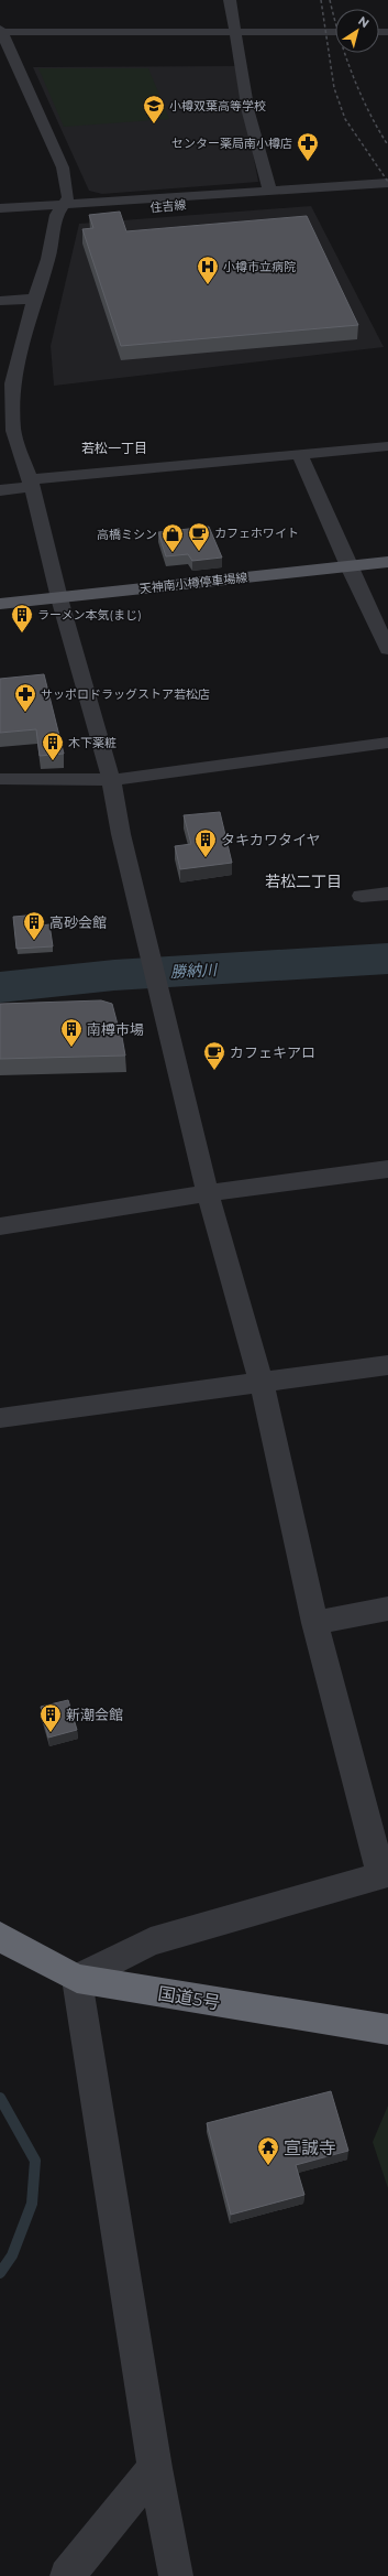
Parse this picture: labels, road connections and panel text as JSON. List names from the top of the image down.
{
  "streets": {
    "highway": ["国道5号"],
    "main road": ["天神南小樽停車場線"],
    "street": ["住吉線"]
  },
  "districts": ["若松一丁目", "若松二丁目"],
  "water": ["勝納川"],
  "places": {
    "school or university": ["小樽双葉高等学校"],
    "pharmacy": ["センター薬局南小樽店", "サッポロドラッグストア若松店"],
    "hospital": ["小樽市立病院"],
    "cafe": ["カフェホワイト", "カフェキアロ"],
    "shop": ["高橋ミシン"],
    "building": [
      "ラーメン本気(まじ)",
      "木下薬粧",
      "タキカワタイヤ",
      "高砂会館",
      "南樽市場",
      "新潮会館"
    ],
    "temple": ["宣誠寺"]
  },
  "north": "top right"
}
